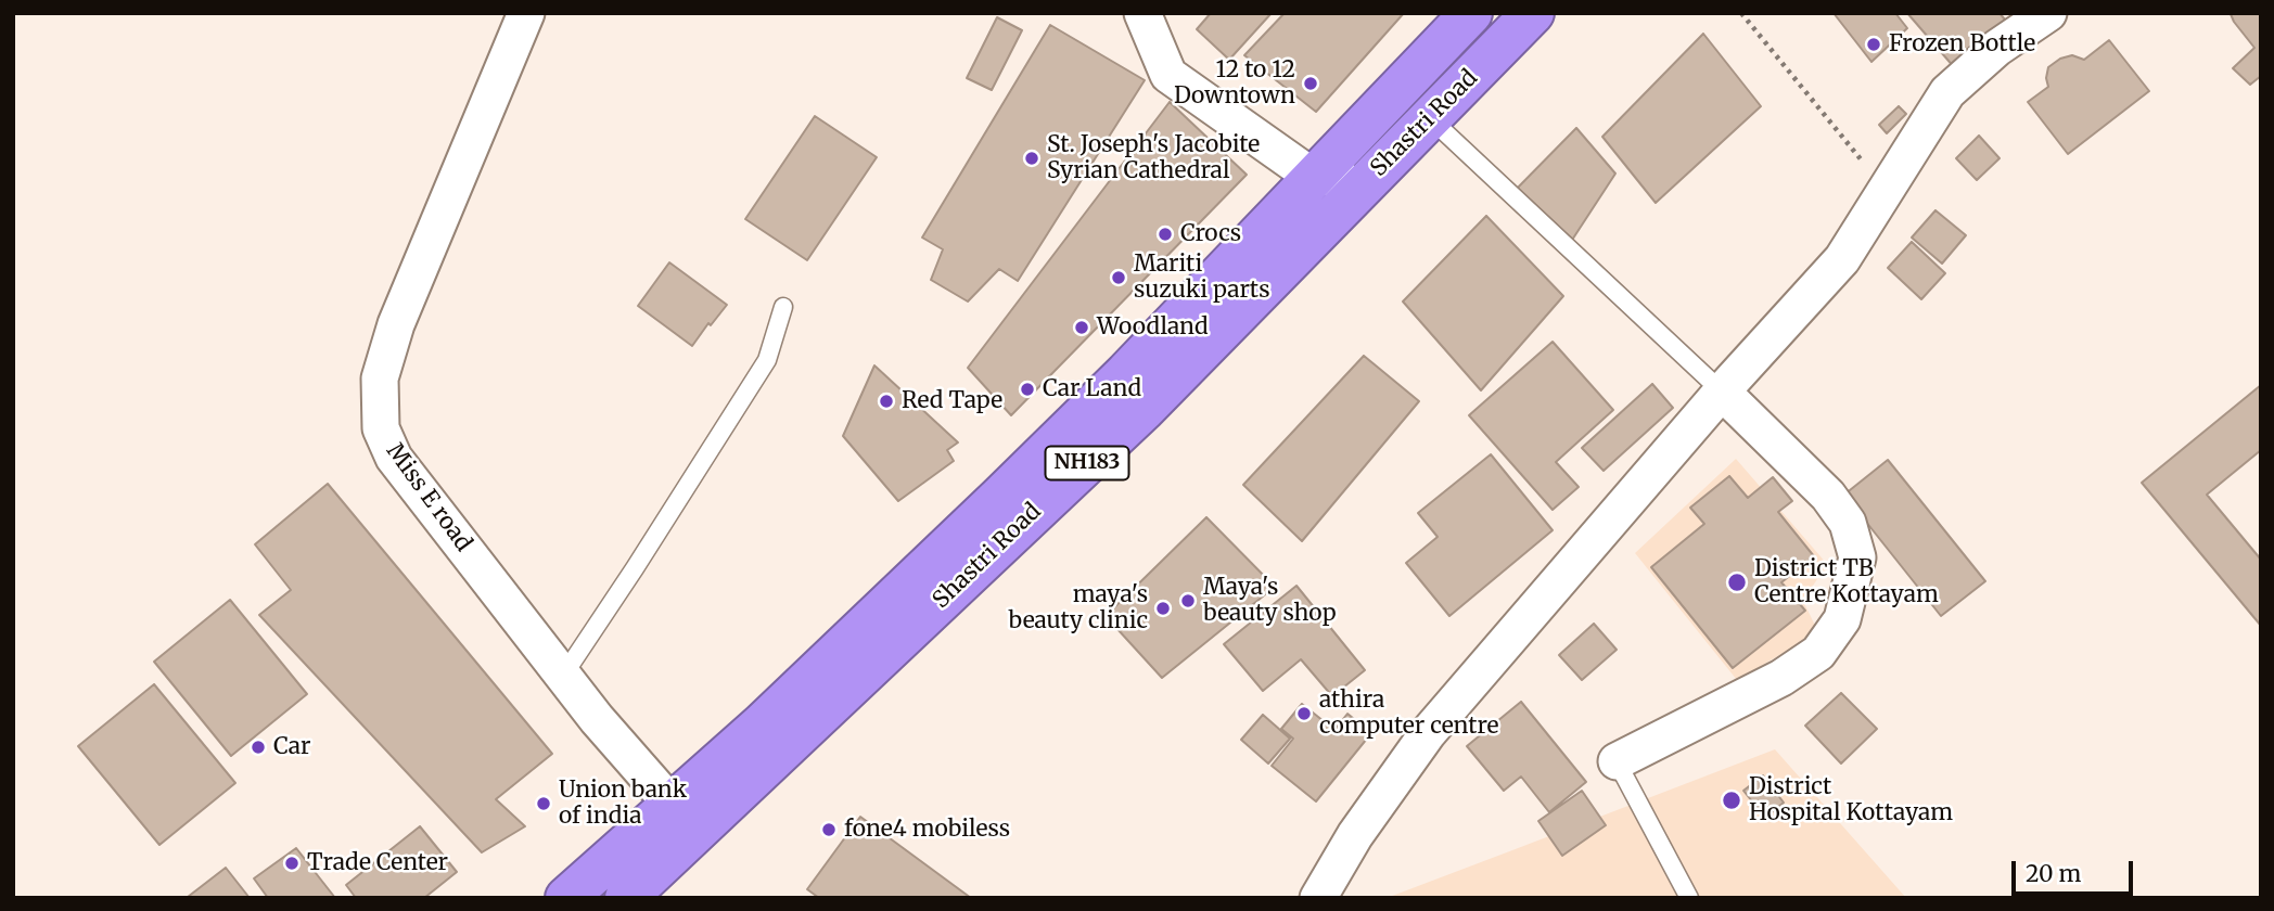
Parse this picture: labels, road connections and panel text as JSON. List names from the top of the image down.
{
  "streets": {
    "highway": ["Shastri Road", "NH183"],
    "street": ["Miss E road"]
  },
  "crossings": [
    ["Shastri Road", "Miss E road"]
  ],
  "places": [
    "Frozen Bottle",
    "12 to 12 Downtown",
    "St. Joseph's Jacobite Syrian Cathedral",
    "Crocs",
    "Mariti suzuki parts",
    "Woodland",
    "Car Land",
    "Red Tape",
    "District TB Centre Kottayam",
    "Maya's beauty shop",
    "maya's beauty clinic",
    "athira computer centre",
    "Car",
    "District Hospital Kottayam",
    "Union bank of india",
    "fone4 mobiless",
    "Trade Center"
  ],
  "scale_bar": "20 m"
}
